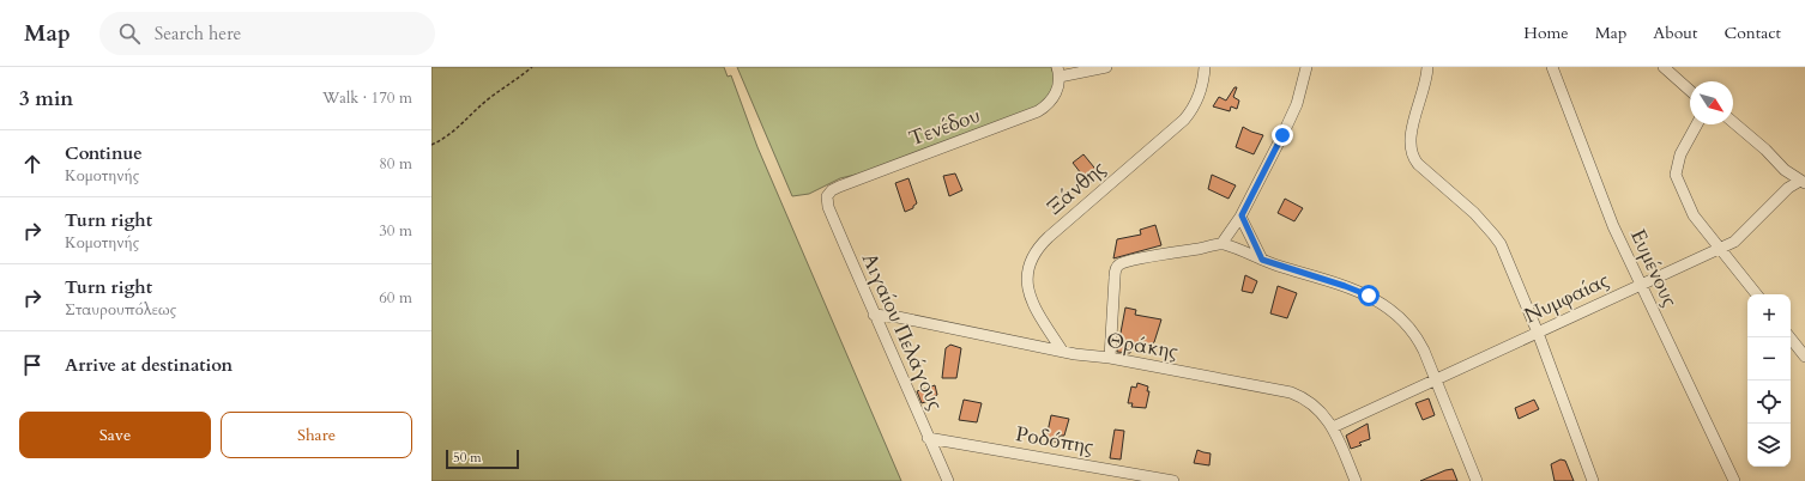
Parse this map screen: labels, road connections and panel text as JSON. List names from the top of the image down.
{
  "streets": {
    "street": [
      "Τενέδου",
      "Ξάνθης",
      "Ευμένους",
      "Νυμφαίας",
      "Αιγαίου Πελάγους",
      "Θράκης",
      "Ροδόπης"
    ]
  },
  "crossings": [
    ["Τενέδου", "Αιγαίου Πελάγους"],
    ["Ξάνθης", "Θράκης"],
    ["Ευμένους", "Νυμφαίας"],
    ["Νυμφαίας", "Θράκης"],
    ["Αιγαίου Πελάγους", "Θράκης"],
    ["Αιγαίου Πελάγους", "Ροδόπης"]
  ],
  "scale_bar": "50 m",
  "north": "bottom right",
  "page": {
    "header": "Map",
    "search": "Search here",
    "nav": [
      "Home",
      "Map",
      "About",
      "Contact"
    ],
    "heading": ["3 min", "Walk · 170 m"],
    "list": [
      ["Continue", "Κομοτηνής", "80 m"],
      ["Turn right", "Κομοτηνής", "30 m"],
      ["Turn right", "Σταυρουπόλεως", "60 m"],
      "Arrive at destination"
    ],
    "map_buttons": ["+", "−"],
    "buttons": ["Save", "Share"],
    "scale": "50 m"
  }
}
